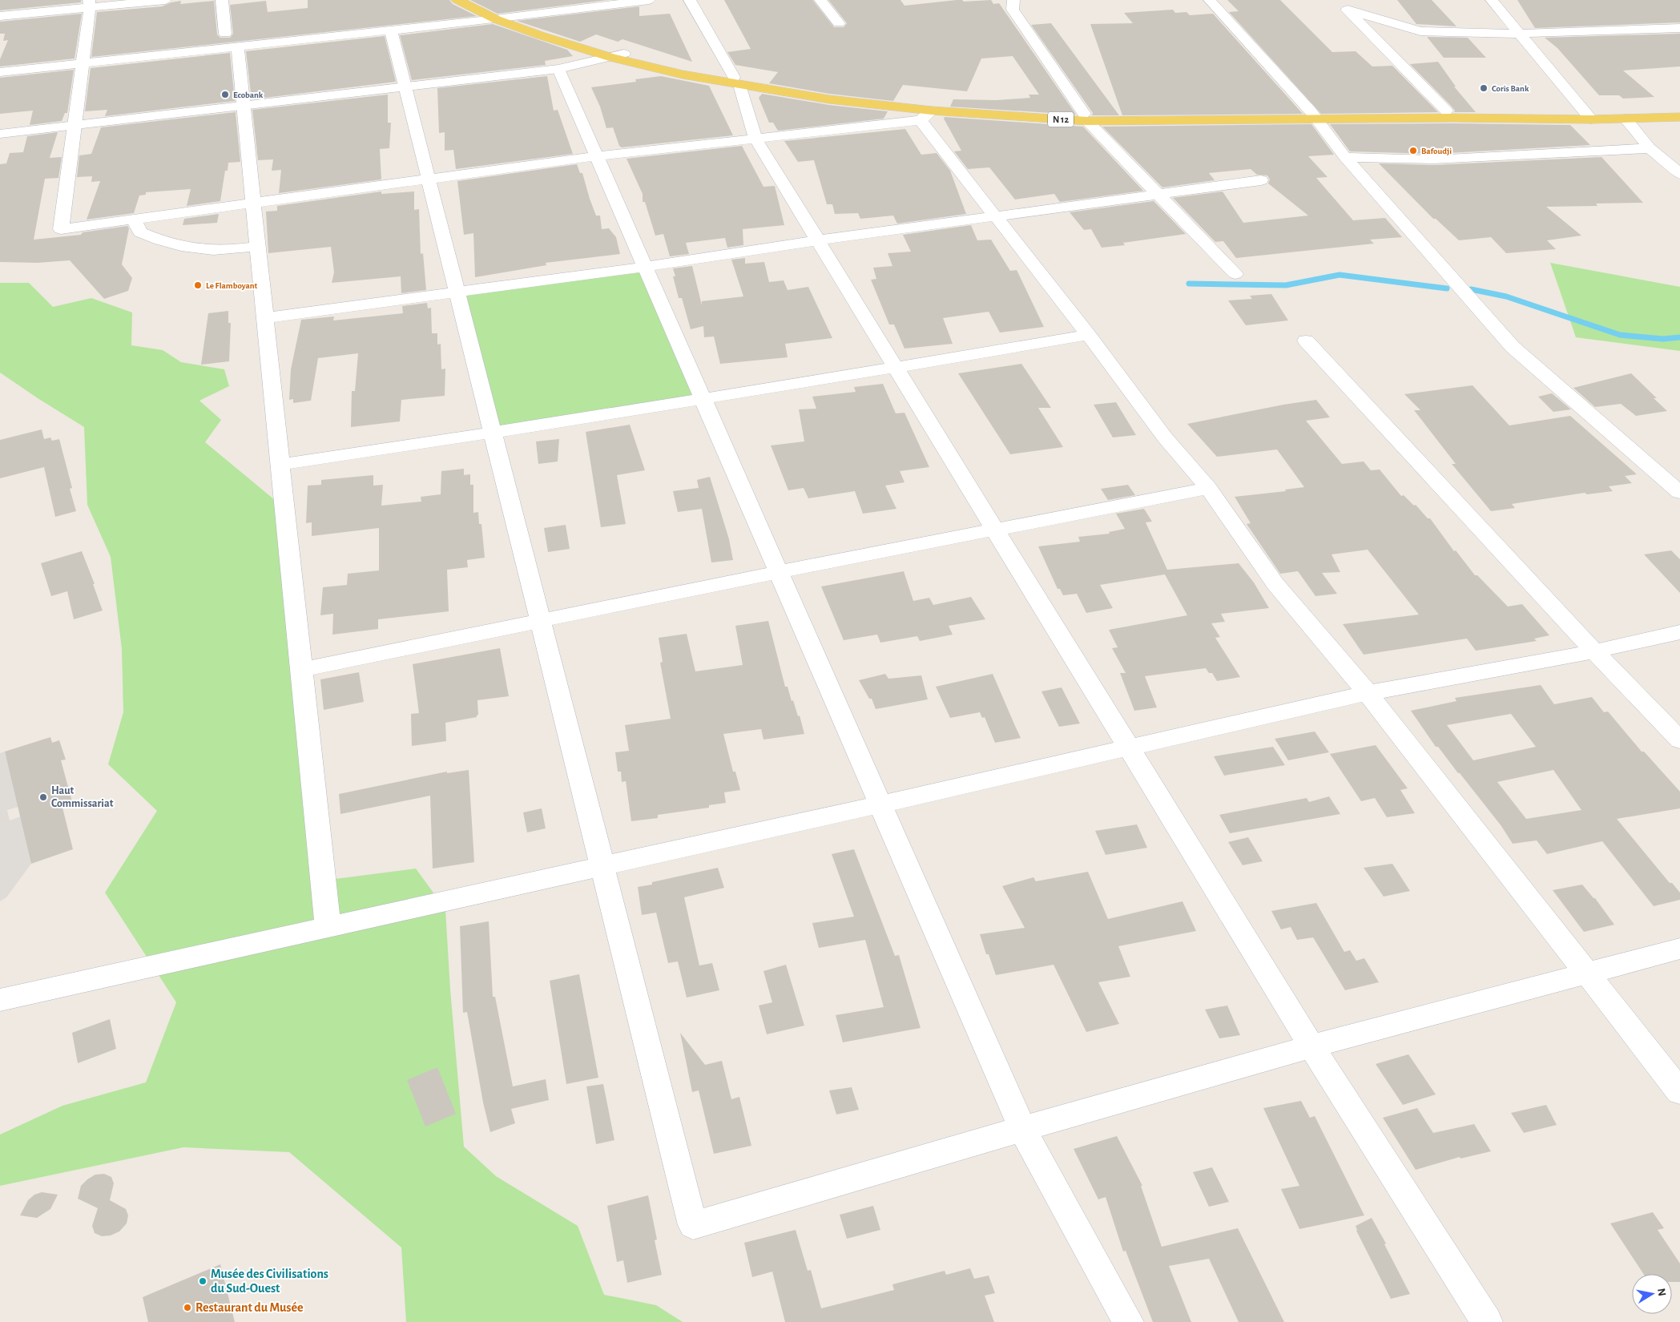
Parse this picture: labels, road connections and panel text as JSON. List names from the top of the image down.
{
  "streets": {
    "main road": ["N 12"]
  },
  "places": [
    "Coris Bank",
    "Ecobank",
    "Bafoudji",
    "Le Flamboyant",
    "Haut Commissariat",
    "Musée des Civilisations du Sud-Ouest",
    "Restaurant du Musée"
  ],
  "north": "right"
}
